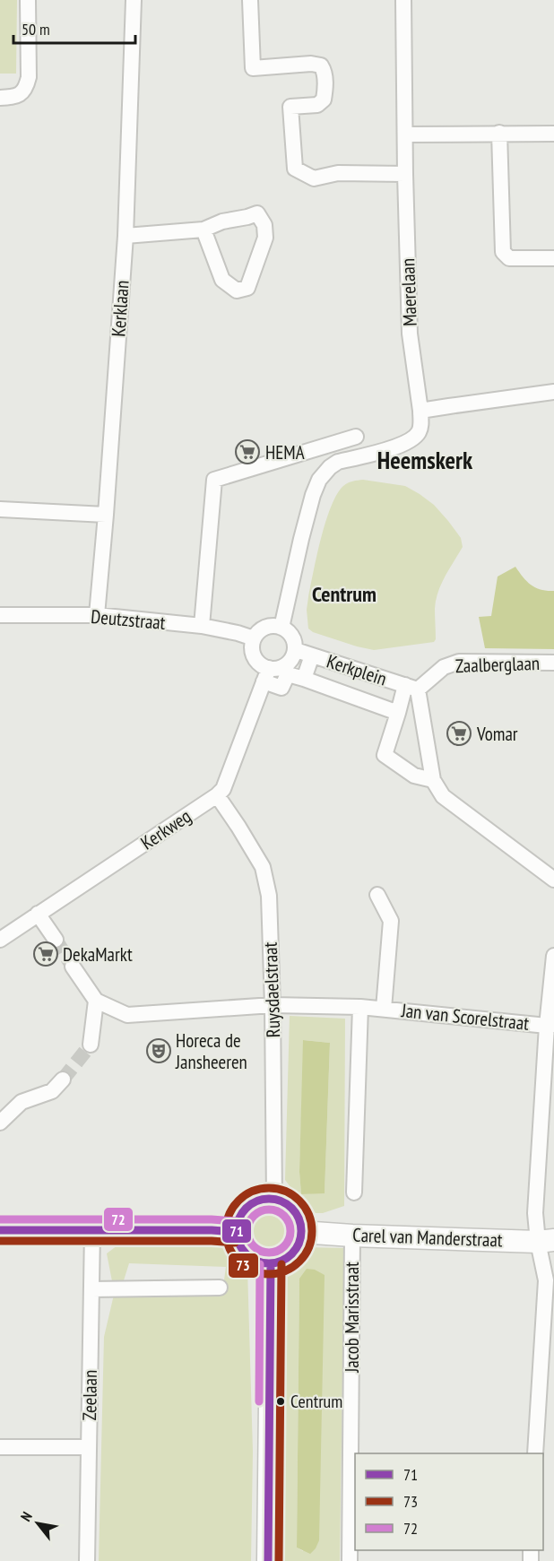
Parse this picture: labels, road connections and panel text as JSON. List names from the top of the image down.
{
  "streets": {
    "street": [
      "Maerelaan",
      "Kerklaan",
      "Deutzstraat",
      "Zaalberglaan",
      "Kerkplein",
      "Kerkweg",
      "Ruysdaelstraat",
      "Jan van Scorelstraat",
      "Carel van Manderstraat",
      "Jacob Marisstraat",
      "Zeelaan"
    ]
  },
  "crossings": [
    ["Maerelaan", "Deutzstraat"],
    ["Maerelaan", "Kerkplein"],
    ["Maerelaan", "Kerkweg"],
    ["Kerklaan", "Deutzstraat"],
    ["Deutzstraat", "Kerkplein"],
    ["Deutzstraat", "Kerkweg"],
    ["Zaalberglaan", "Kerkplein"],
    ["Kerkplein", "Kerkweg"],
    ["Kerkweg", "Ruysdaelstraat"],
    ["Ruysdaelstraat", "Jan van Scorelstraat"],
    ["Ruysdaelstraat", "Carel van Manderstraat"],
    ["Carel van Manderstraat", "Jacob Marisstraat"]
  ],
  "districts": ["Heemskerk", "Centrum"],
  "places": {
    "supermarket": ["HEMA", "Vomar", "DekaMarkt"],
    "theatre": ["Horeca de Jansheeren"],
    "other": ["Centrum"]
  },
  "lines": ["transit line 73", "transit line 71", "transit line 72"],
  "legend": ["71", "73", "72"],
  "scale_bar": "50 m",
  "north": "top left"
}
